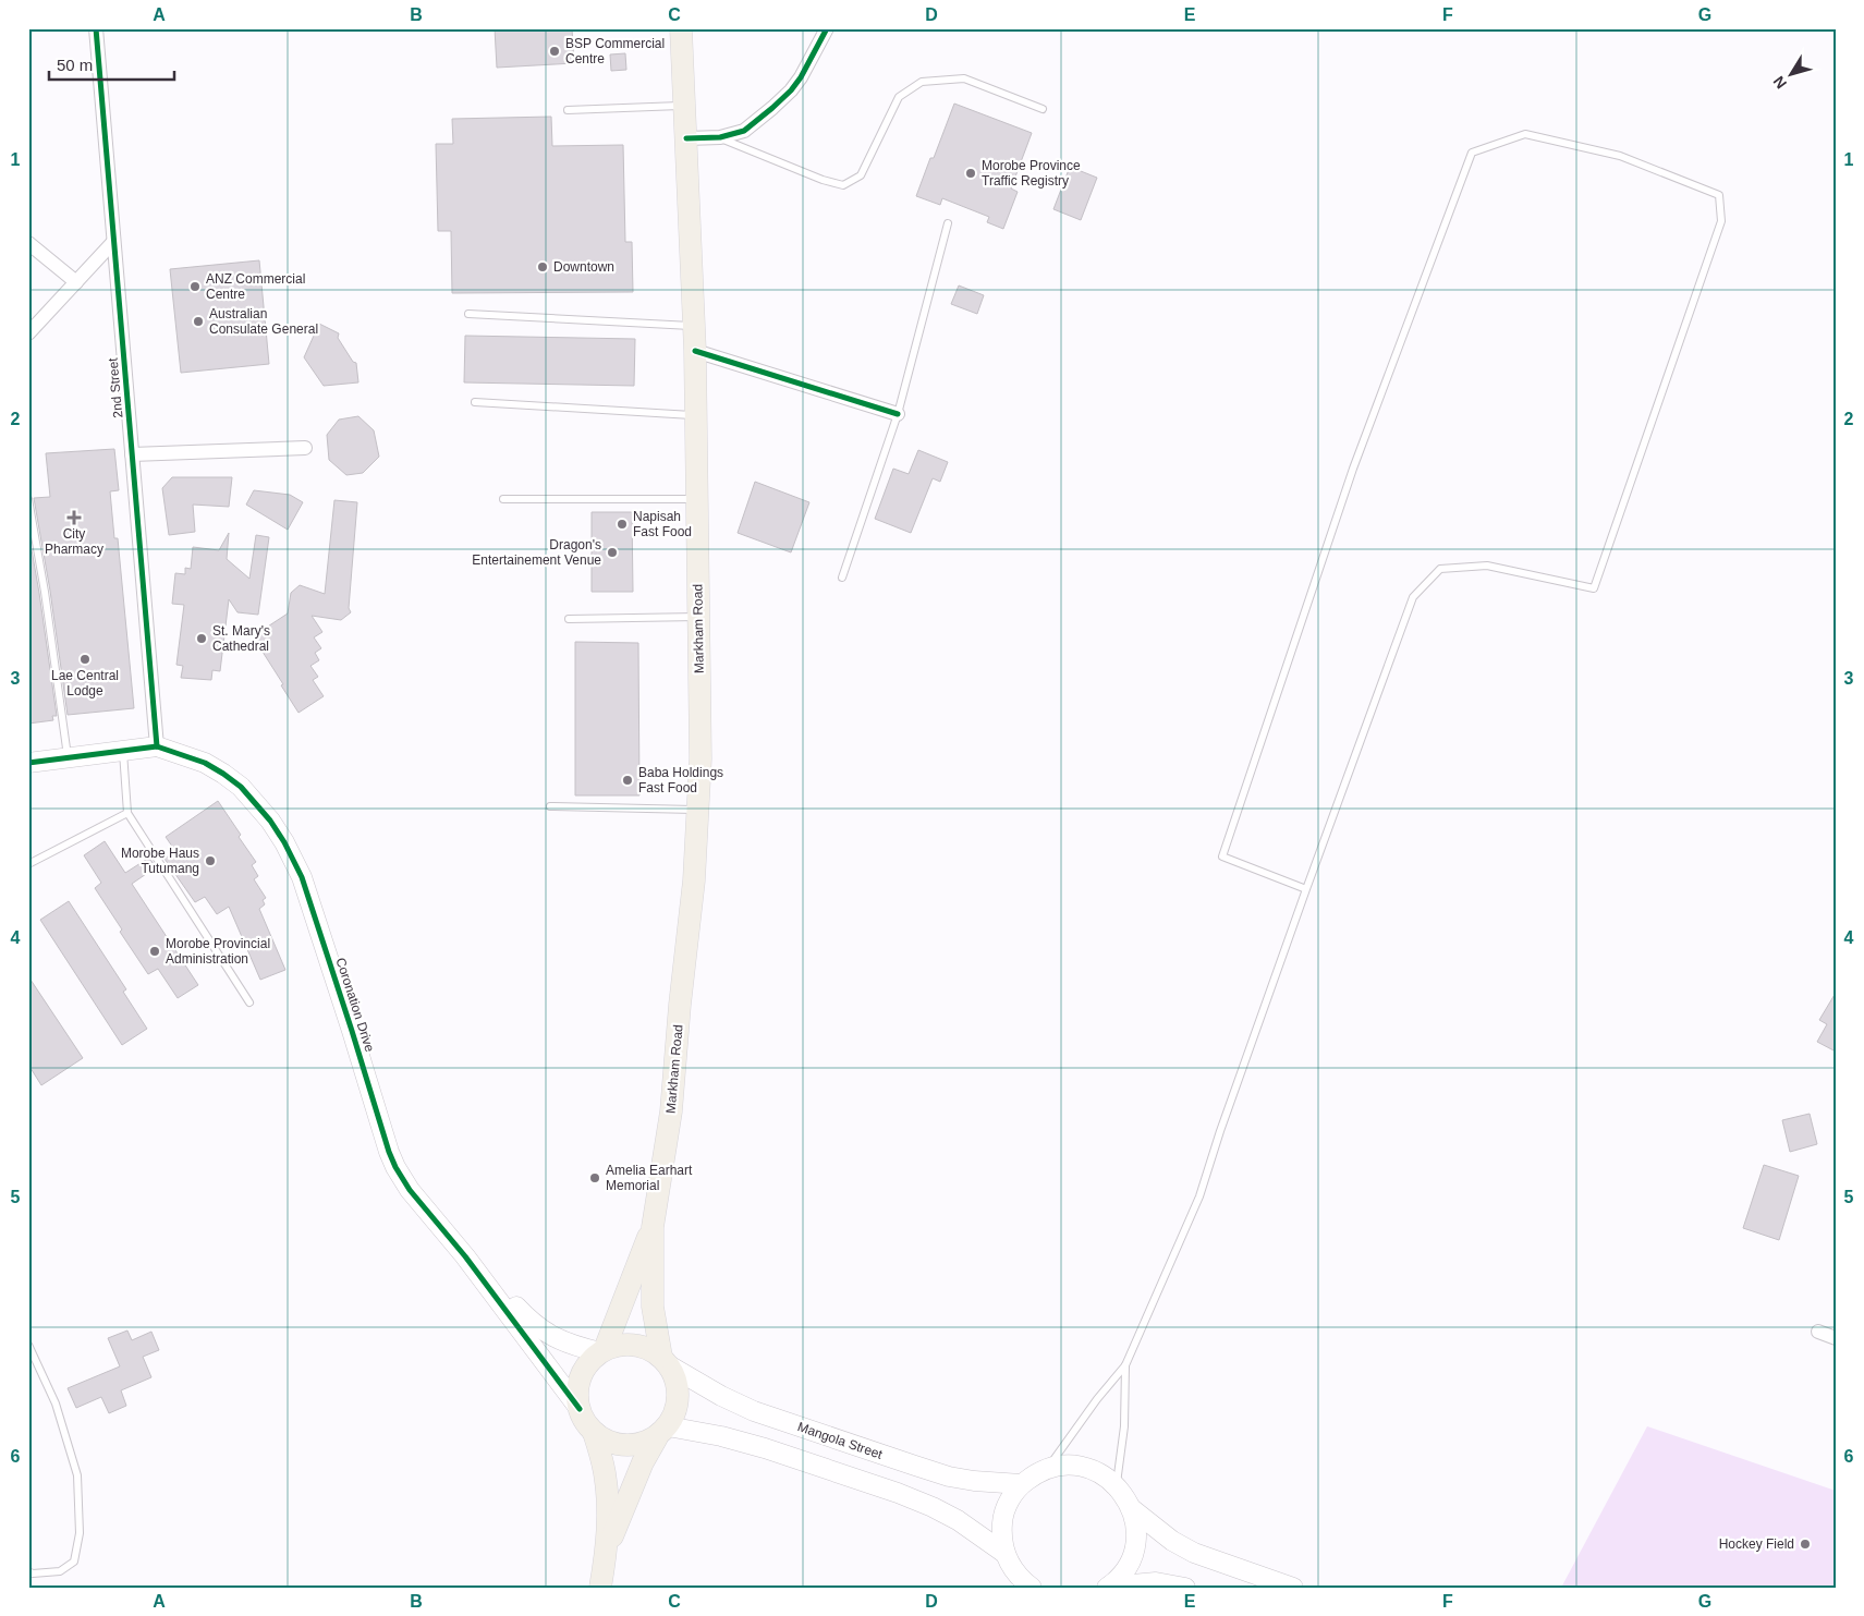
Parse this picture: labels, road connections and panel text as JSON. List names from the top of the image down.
{
  "streets": {
    "main road": ["Markham Road", "Coronation Drive", "Mangola Street"],
    "street": ["2nd Street"]
  },
  "crossings": [
    ["2nd Street", "Coronation Drive"],
    ["Markham Road", "Coronation Drive"],
    ["Markham Road", "Mangola Street"],
    ["Coronation Drive", "Mangola Street"]
  ],
  "places": {
    "other": [
      "BSP Commercial Centre",
      "Morobe Province Traffic Registry",
      "Downtown",
      "ANZ Commercial Centre",
      "Australian Consulate General",
      "Napisah Fast Food",
      "Dragon's Entertainement Venue",
      "St. Mary's Cathedral",
      "Lae Central Lodge",
      "Baba Holdings Fast Food",
      "Morobe Haus Tutumang",
      "Morobe Provincial Administration",
      "Amelia Earhart Memorial",
      "Hockey Field"
    ],
    "health": ["City Pharmacy"]
  },
  "scale_bar": "50 m",
  "north": "bottom left",
  "grid": {
    "columns": [
      "A",
      "B",
      "C",
      "D",
      "E",
      "F",
      "G"
    ],
    "rows": [
      "1",
      "2",
      "3",
      "4",
      "5",
      "6"
    ]
  }
}
